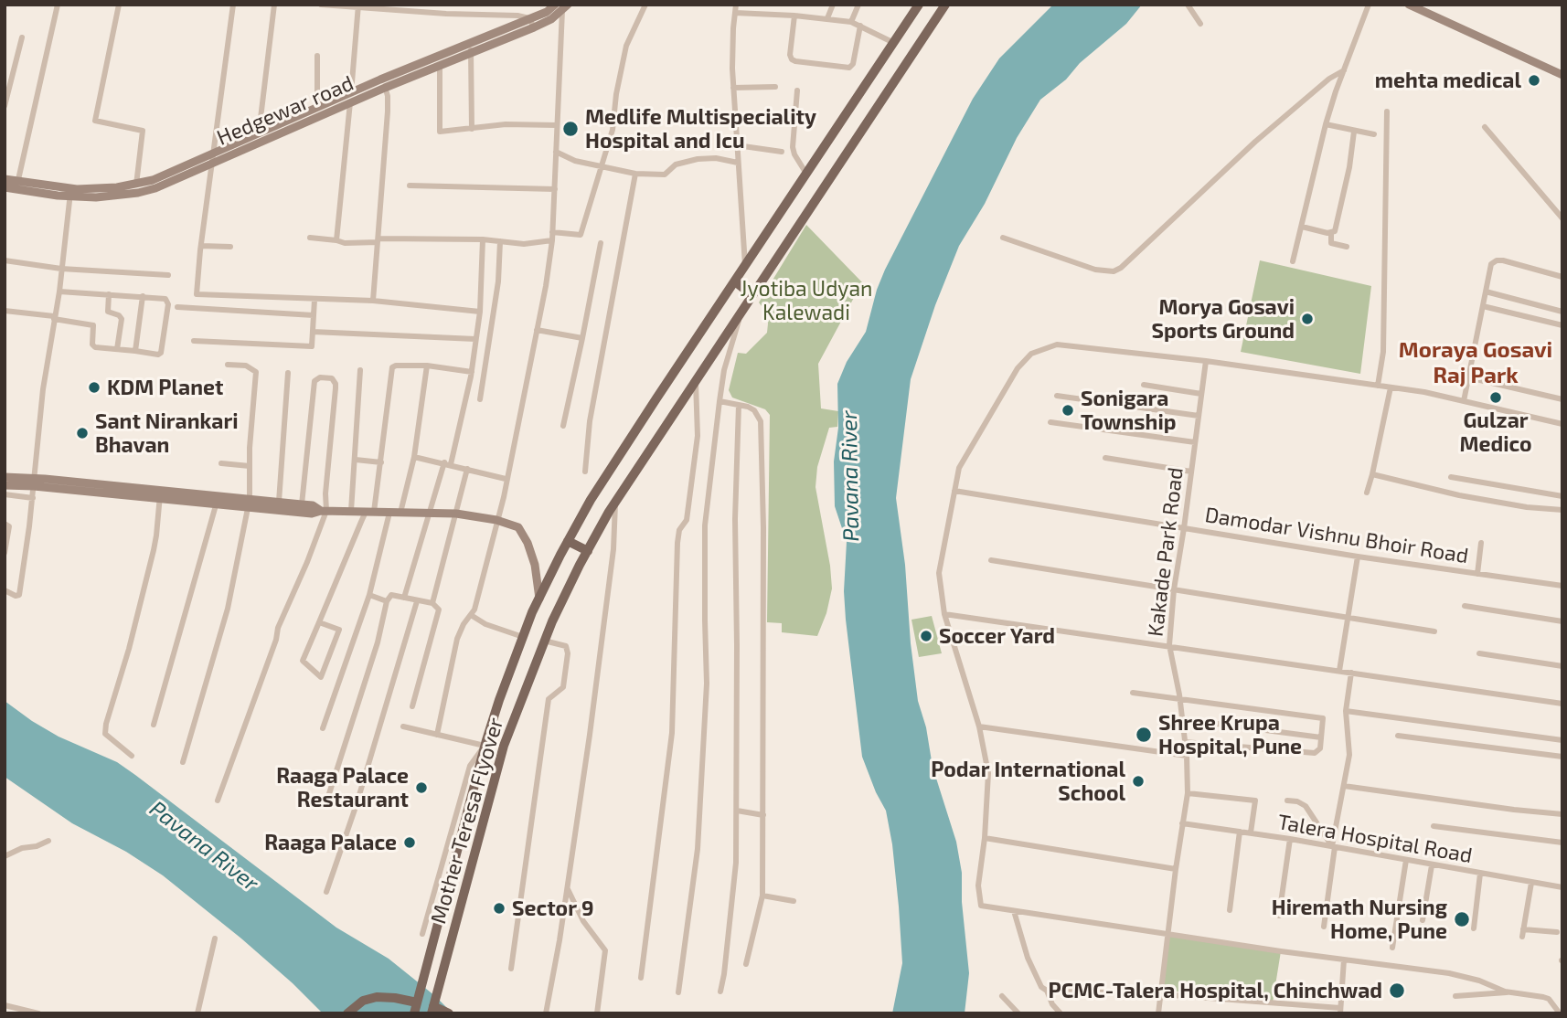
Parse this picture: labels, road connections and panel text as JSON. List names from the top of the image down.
{
  "streets": {
    "main road": ["Hedgewar road", "Mother Teresa Flyover"],
    "street": ["Damodar Vishnu Bhoir Road", "Kakade Park Road", "Talera Hospital Road"]
  },
  "crossings": [
    ["Damodar Vishnu Bhoir Road", "Kakade Park Road"],
    ["Kakade Park Road", "Talera Hospital Road"]
  ],
  "districts": ["Moraya Gosavi Raj Park"],
  "water": ["Pavana River"],
  "parks": ["Jyotiba Udyan Kalewadi"],
  "places": [
    "mehta medical",
    "Medlife Multispeciality Hospital and Icu",
    "Morya Gosavi Sports Ground",
    "KDM Planet",
    "Gulzar Medico",
    "Sonigara Township",
    "Sant Nirankari Bhavan",
    "Soccer Yard",
    "Shree Krupa Hospital, Pune",
    "Podar International School",
    "Raaga Palace Restaurant",
    "Raaga Palace",
    "Sector 9",
    "Hiremath Nursing Home, Pune",
    "PCMC-Talera Hospital, Chinchwad"
  ]
}
